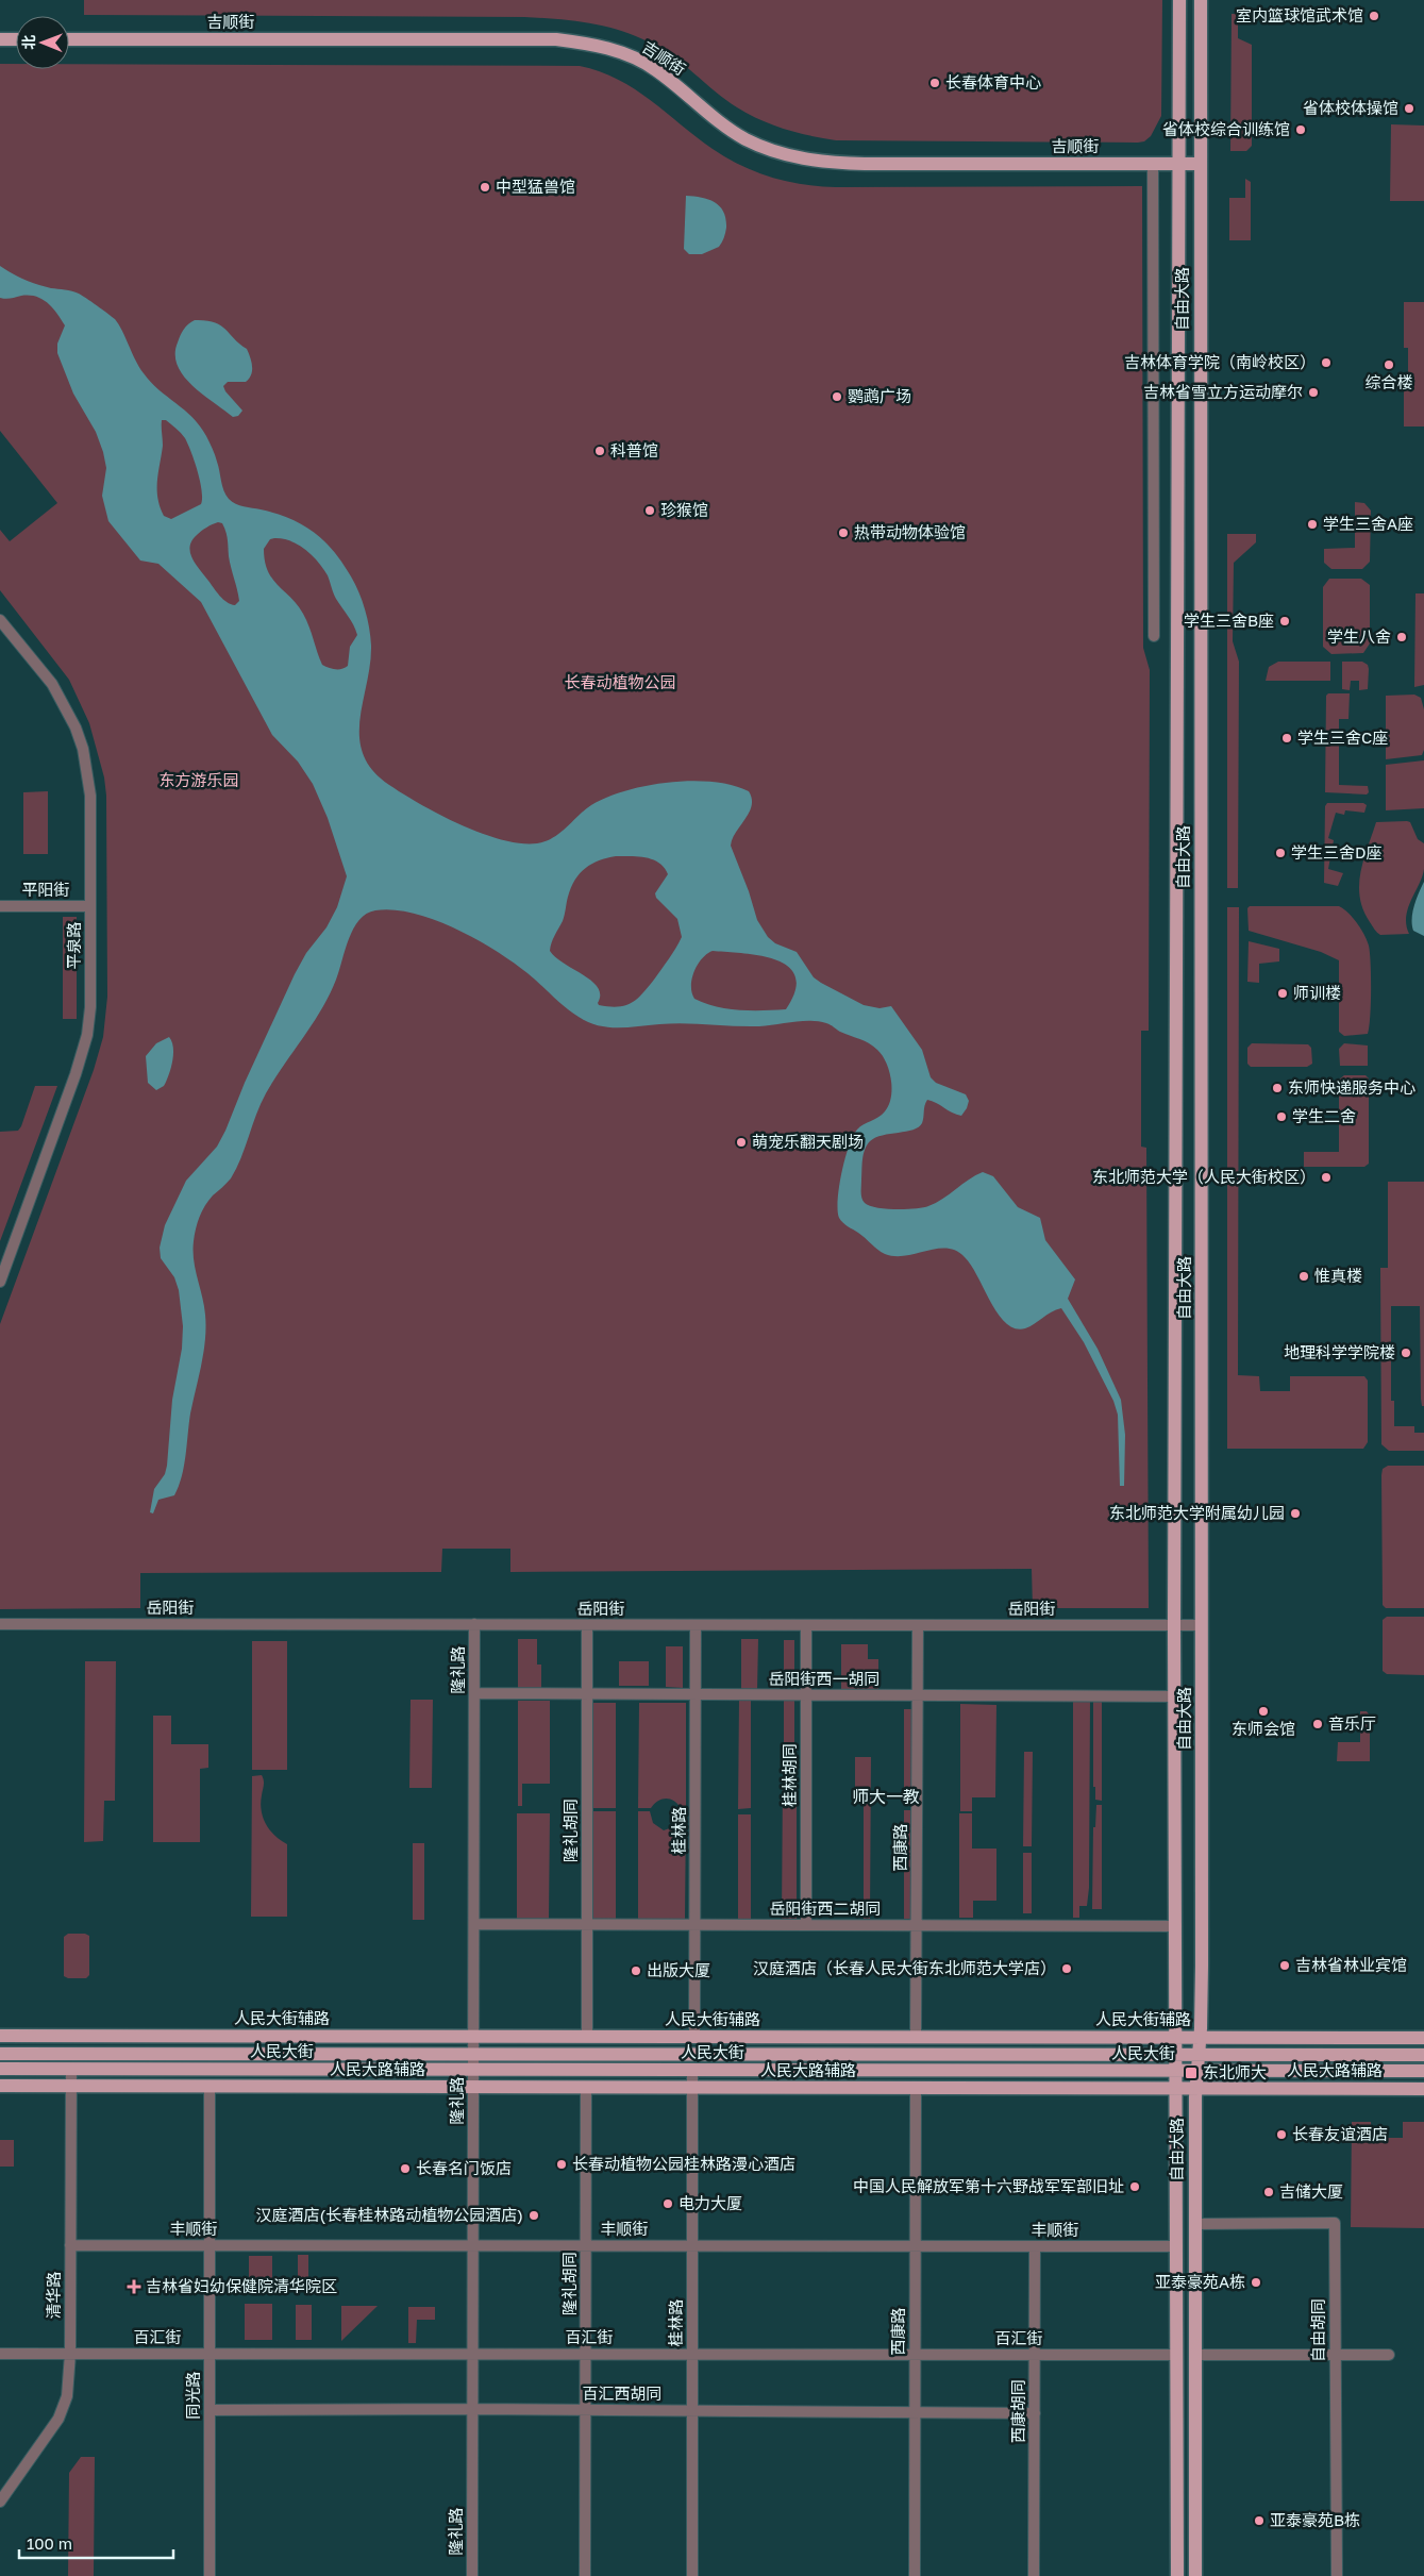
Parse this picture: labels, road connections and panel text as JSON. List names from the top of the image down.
{
  "streets": {
    "main road": [
      "吉顺街",
      "自由大路",
      "人民大街辅路",
      "人民大街",
      "人民大路辅路"
    ],
    "street": [
      "平阳街",
      "平泉路",
      "岳阳街",
      "隆礼路",
      "岳阳街西一胡同",
      "桂林胡同",
      "隆礼胡同",
      "桂林路",
      "西康路",
      "岳阳街西二胡同",
      "丰顺街",
      "清华路",
      "自由胡同",
      "百汇街",
      "百汇西胡同",
      "同光路",
      "西康胡同"
    ]
  },
  "crossings": [
    ["吉顺街", "自由大路"],
    ["自由大路", "岳阳街"],
    ["自由大路", "岳阳街西一胡同"],
    ["自由大路", "岳阳街西二胡同"],
    ["自由大路", "人民大街辅路"],
    ["自由大路", "人民大街"],
    ["自由大路", "人民大路辅路"],
    ["自由大路", "丰顺街"],
    ["自由大路", "自由胡同"],
    ["自由大路", "百汇街"],
    ["平阳街", "平泉路"],
    ["岳阳街", "隆礼路"],
    ["岳阳街", "桂林胡同"],
    ["岳阳街", "隆礼胡同"],
    ["岳阳街", "桂林路"],
    ["岳阳街", "西康路"],
    ["隆礼路", "岳阳街西一胡同"],
    ["隆礼路", "岳阳街西二胡同"],
    ["隆礼路", "人民大街辅路"],
    ["隆礼路", "人民大街"],
    ["隆礼路", "人民大路辅路"],
    ["隆礼路", "丰顺街"],
    ["隆礼路", "百汇街"],
    ["隆礼路", "百汇西胡同"],
    ["岳阳街西一胡同", "桂林胡同"],
    ["岳阳街西一胡同", "隆礼胡同"],
    ["岳阳街西一胡同", "桂林路"],
    ["岳阳街西一胡同", "西康路"],
    ["桂林胡同", "岳阳街西二胡同"],
    ["隆礼胡同", "岳阳街西二胡同"],
    ["隆礼胡同", "人民大街辅路"],
    ["隆礼胡同", "人民大路辅路"],
    ["隆礼胡同", "丰顺街"],
    ["隆礼胡同", "百汇街"],
    ["隆礼胡同", "百汇西胡同"],
    ["桂林路", "岳阳街西二胡同"],
    ["桂林路", "人民大街辅路"],
    ["桂林路", "人民大街"],
    ["桂林路", "人民大路辅路"],
    ["桂林路", "丰顺街"],
    ["桂林路", "百汇街"],
    ["桂林路", "百汇西胡同"],
    ["西康路", "岳阳街西二胡同"],
    ["西康路", "人民大街辅路"],
    ["西康路", "人民大路辅路"],
    ["西康路", "丰顺街"],
    ["西康路", "百汇街"],
    ["西康路", "百汇西胡同"],
    ["人民大街", "清华路"],
    ["人民大路辅路", "清华路"],
    ["人民大路辅路", "同光路"],
    ["丰顺街", "清华路"],
    ["丰顺街", "同光路"],
    ["丰顺街", "西康胡同"],
    ["清华路", "百汇街"],
    ["百汇街", "同光路"],
    ["百汇街", "西康胡同"],
    ["百汇西胡同", "同光路"],
    ["百汇西胡同", "西康胡同"]
  ],
  "districts": ["师大一教"],
  "parks": ["长春动植物公园", "东方游乐园"],
  "places": {
    "other": [
      "室内篮球馆武术馆",
      "长春体育中心",
      "省体校体操馆",
      "省体校综合训练馆",
      "中型猛兽馆",
      "吉林体育学院（南岭校区）",
      "综合楼",
      "吉林省雪立方运动摩尔",
      "鹦鹉广场",
      "科普馆",
      "珍猴馆",
      "学生三舍A座",
      "热带动物体验馆",
      "学生三舍B座",
      "学生八舍",
      "学生三舍C座",
      "学生三舍D座",
      "师训楼",
      "东师快递服务中心",
      "学生二舍",
      "萌宠乐翻天剧场",
      "东北师范大学（人民大街校区）",
      "惟真楼",
      "地理科学学院楼",
      "东北师范大学附属幼儿园",
      "东师会馆",
      "音乐厅",
      "吉林省林业宾馆",
      "汉庭酒店（长春人民大街东北师范大学店）",
      "出版大厦",
      "长春友谊酒店",
      "长春动植物公园桂林路漫心酒店",
      "长春名门饭店",
      "中国人民解放军第十六野战军军部旧址",
      "吉储大厦",
      "电力大厦",
      "汉庭酒店(长春桂林路动植物公园酒店)",
      "亚泰豪苑A栋",
      "亚泰豪苑B栋"
    ],
    "transit": ["东北师大"],
    "health": ["吉林省妇幼保健院清华院区"]
  },
  "scale_bar": "100 m",
  "north": "left"
}
